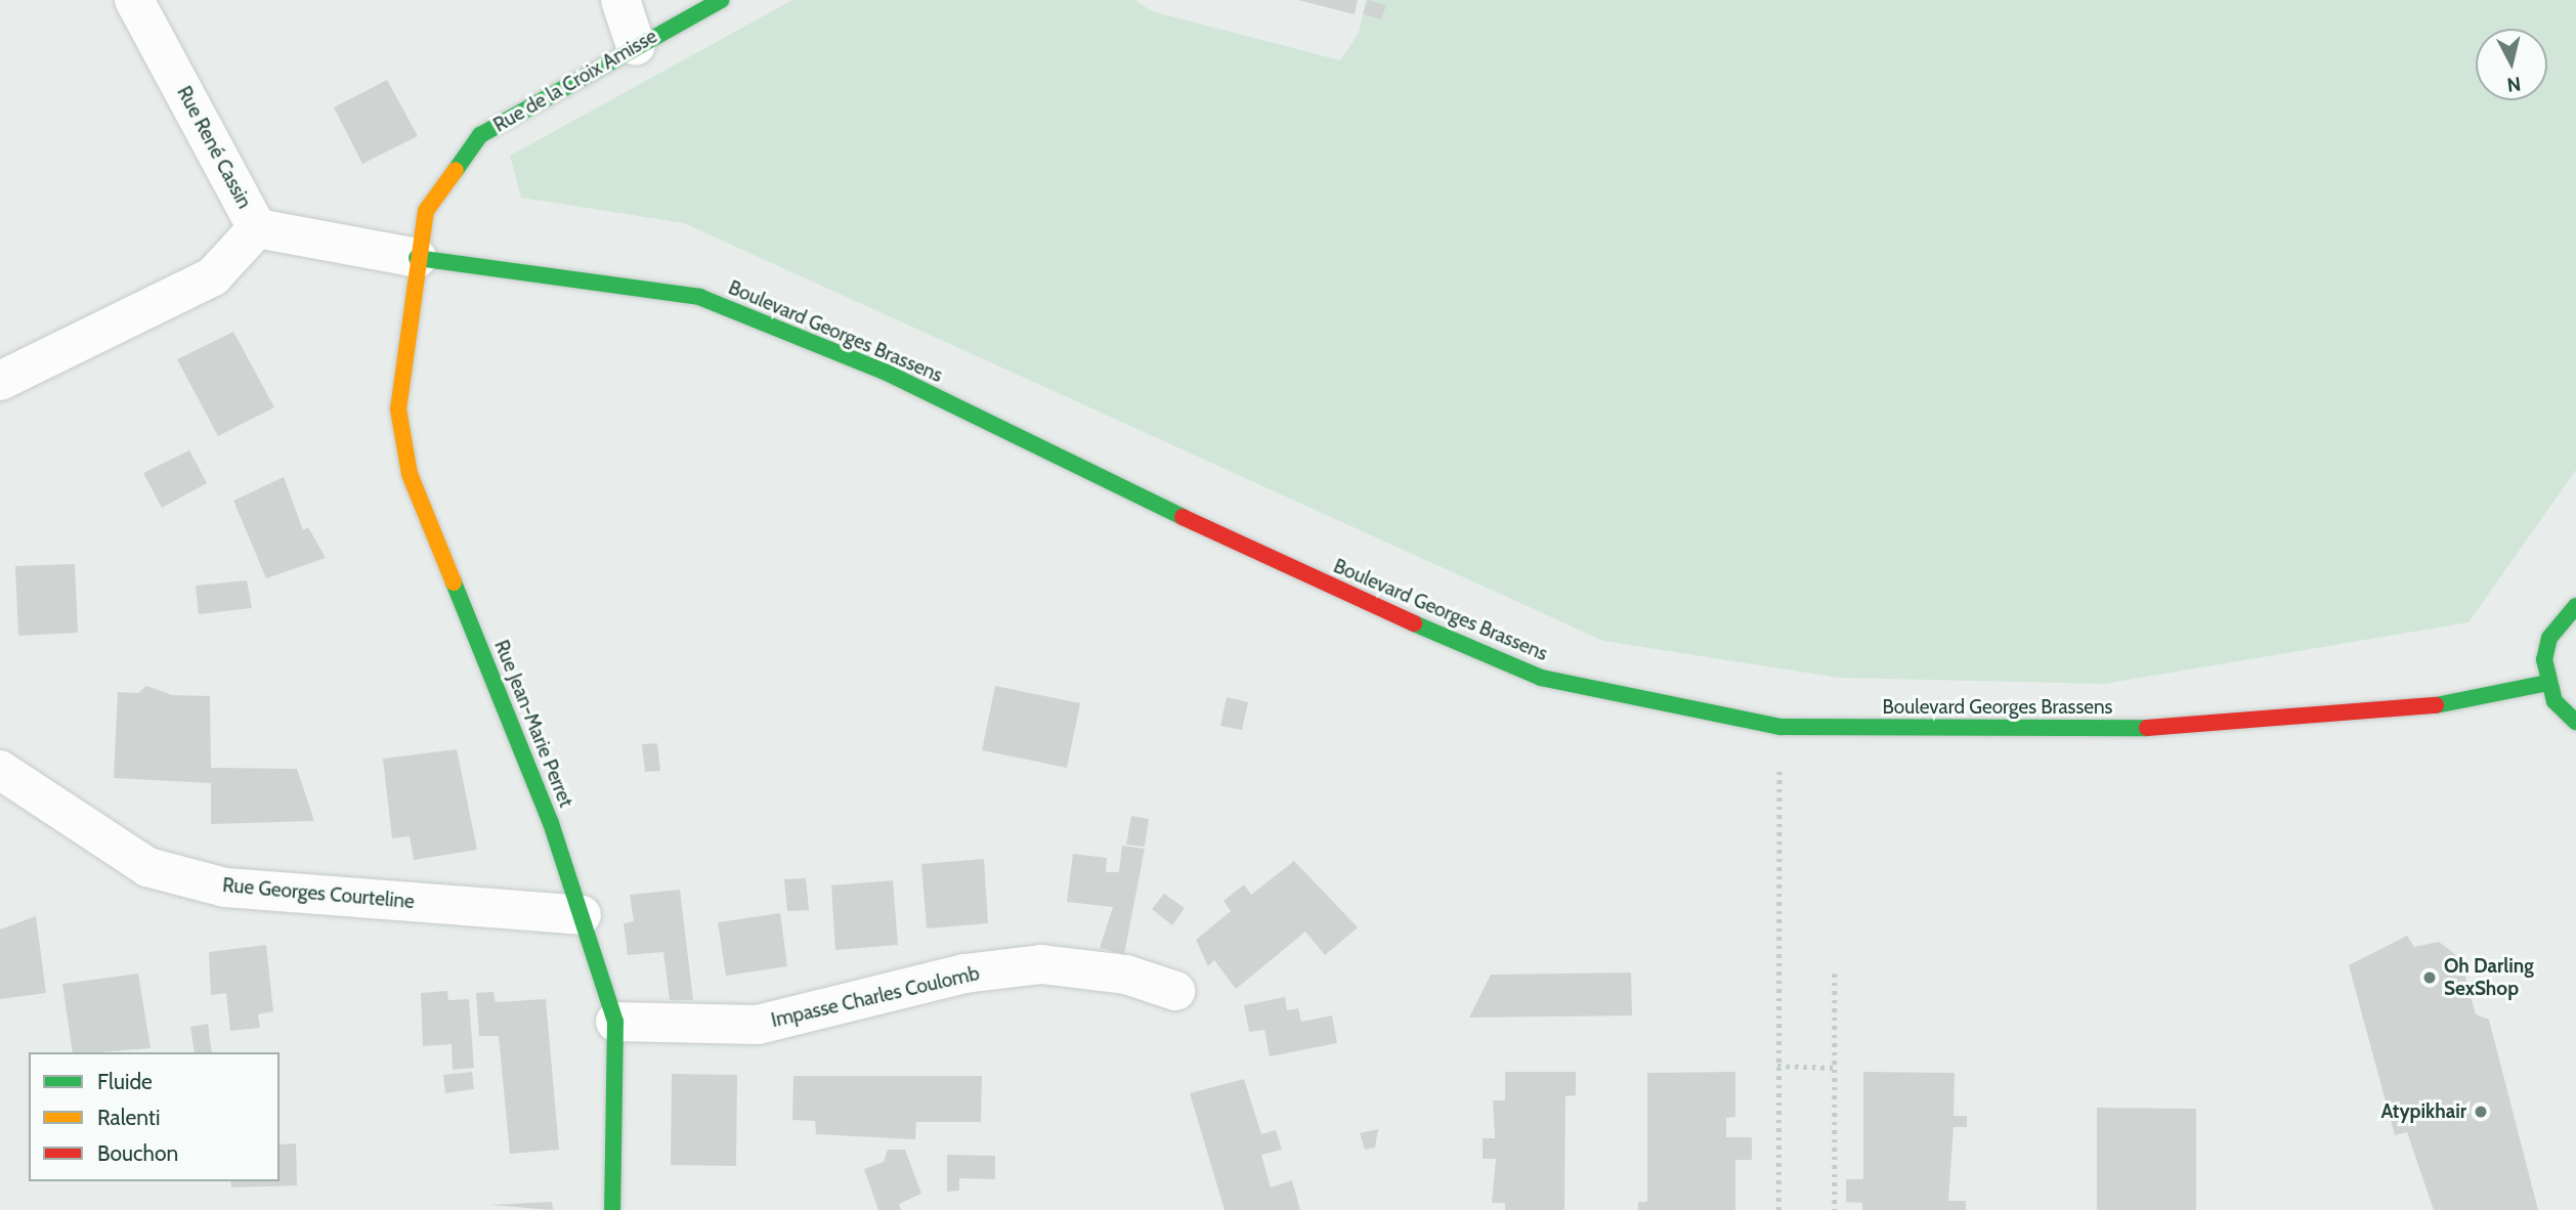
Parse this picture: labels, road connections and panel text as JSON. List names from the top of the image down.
{
  "streets": {
    "street": [
      "Rue de la Croix Amisse",
      "Rue René Cassin",
      "Boulevard Georges Brassens",
      "Rue Jean-Marie Perret",
      "Rue Georges Courteline",
      "Impasse Charles Coulomb"
    ]
  },
  "crossings": [
    ["Rue de la Croix Amisse", "Rue René Cassin"],
    ["Rue de la Croix Amisse", "Boulevard Georges Brassens"],
    ["Rue de la Croix Amisse", "Rue Jean-Marie Perret"],
    ["Rue René Cassin", "Boulevard Georges Brassens"],
    ["Rue René Cassin", "Rue Jean-Marie Perret"],
    ["Boulevard Georges Brassens", "Rue Jean-Marie Perret"],
    ["Rue Jean-Marie Perret", "Rue Georges Courteline"],
    ["Rue Jean-Marie Perret", "Impasse Charles Coulomb"]
  ],
  "places": ["Oh Darling SexShop", "Atypikhair"],
  "legend": ["Fluide", "Ralenti", "Bouchon"],
  "north": "bottom"
}
